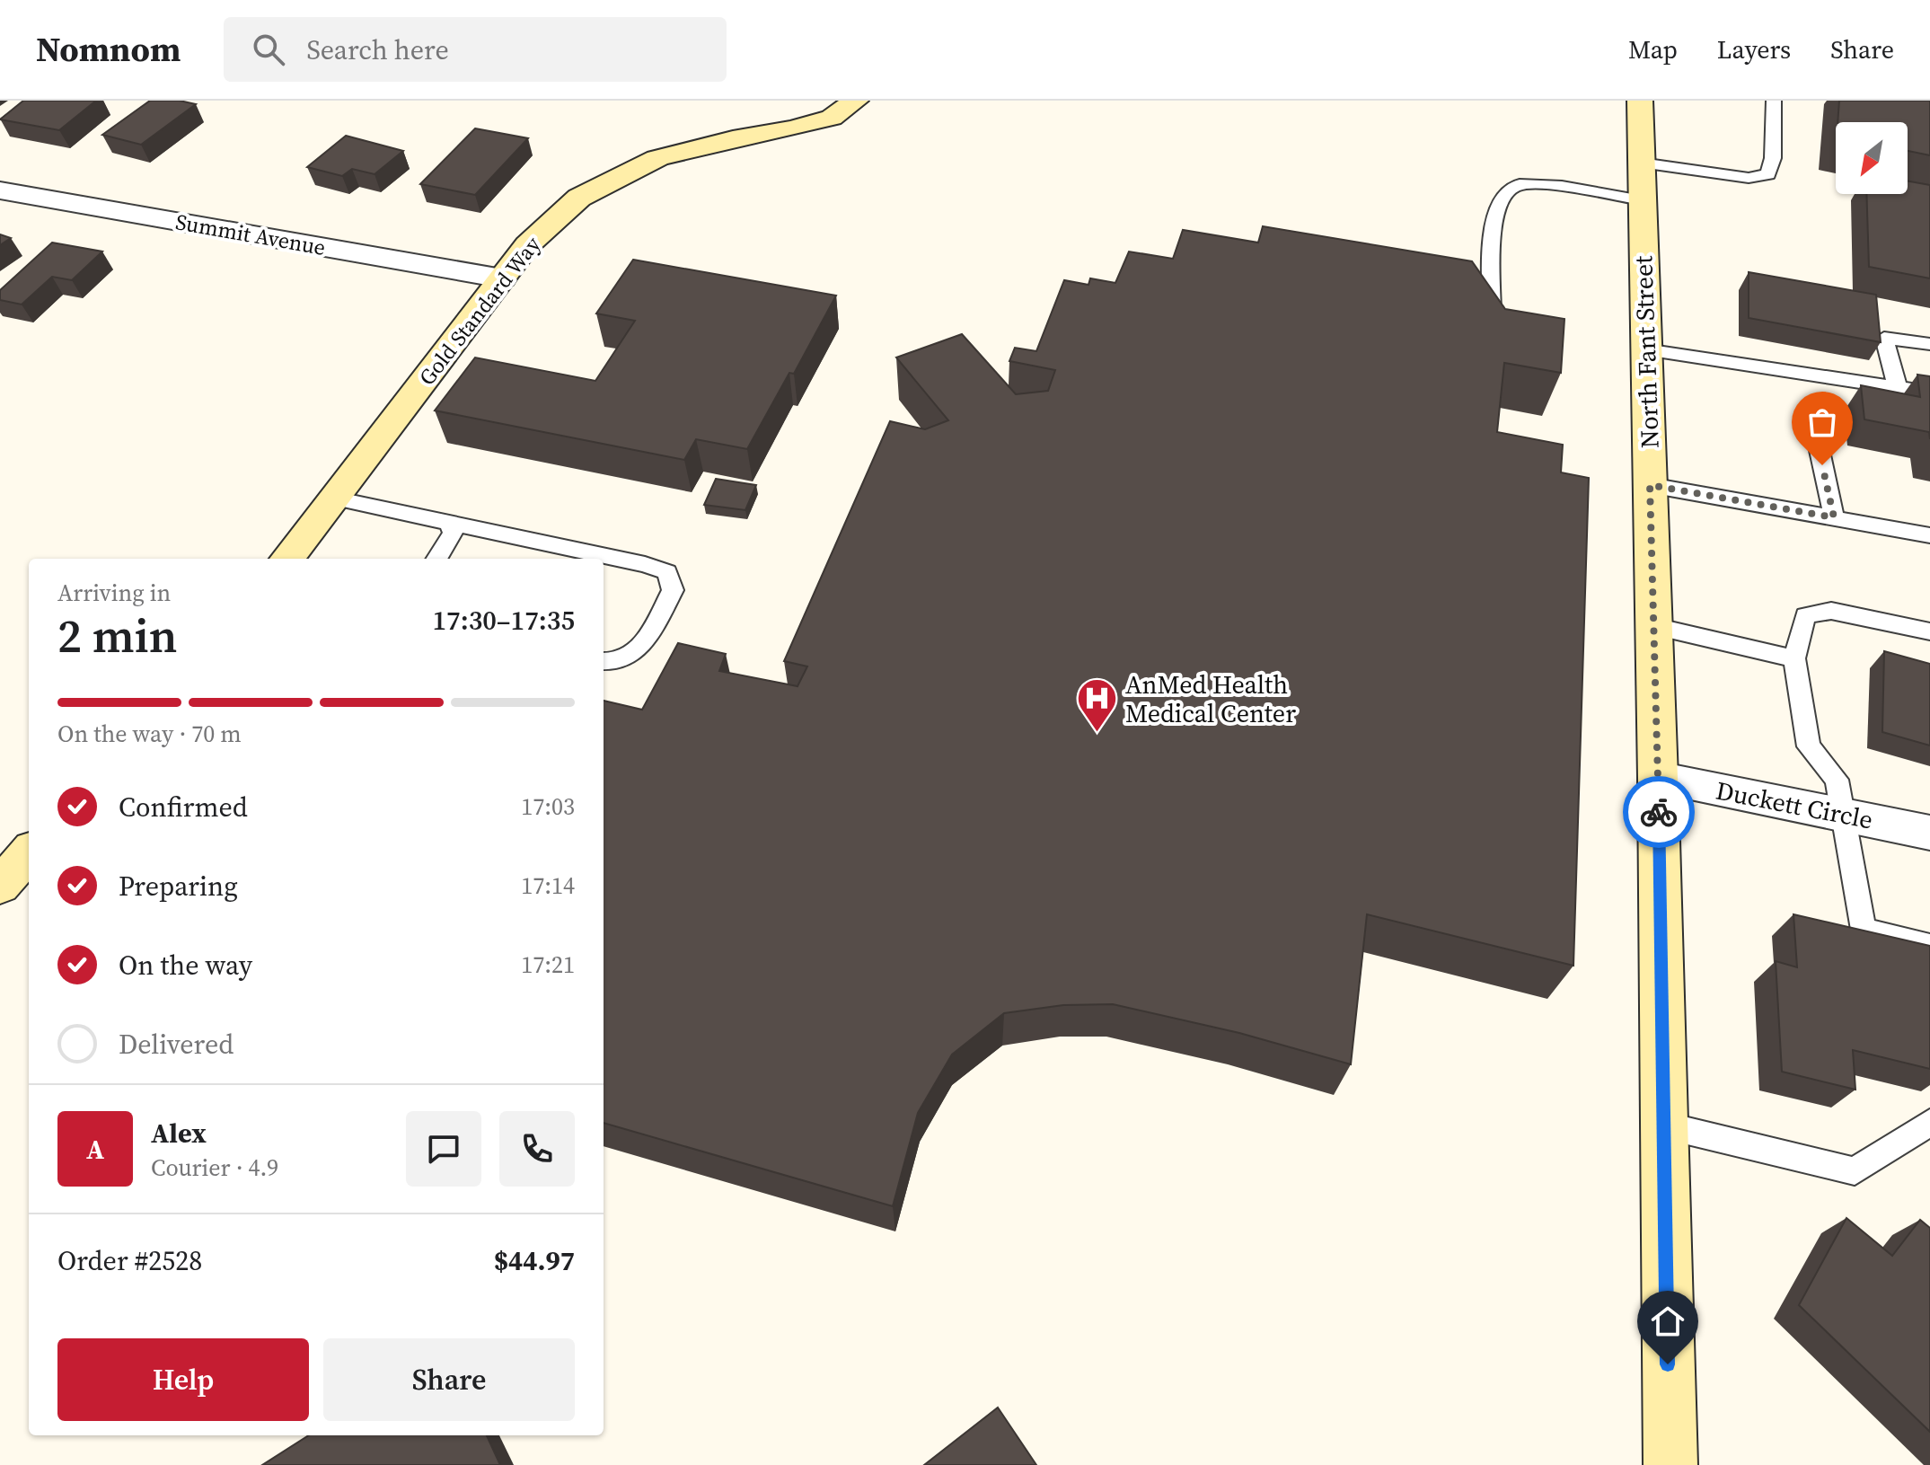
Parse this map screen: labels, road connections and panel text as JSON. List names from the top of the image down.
{
  "streets": {
    "main road": ["Gold Standard Way", "North Fant Street"],
    "street": ["Summit Avenue", "Duckett Circle"]
  },
  "crossings": [
    ["Summit Avenue", "Gold Standard Way"],
    ["North Fant Street", "Duckett Circle"]
  ],
  "places": {
    "hospital": ["AnMed Health Medical Center"]
  },
  "north": "bottom left",
  "page": {
    "header": "Nomnom",
    "search": "Search here",
    "nav": ["Map", "Layers", "Share"],
    "heading": ["2 min", "Arriving in", "17:30–17:35"],
    "panel": [
      "Alex",
      "Courier · 4.9",
      "Order #2528",
      "$44.97"
    ],
    "bar": "On the way · 70 m",
    "list": [
      ["Confirmed", "17:03"],
      ["Preparing", "17:14"],
      ["On the way", "17:21"],
      "Delivered"
    ],
    "round": "A",
    "buttons": ["Help", "Share"]
  }
}
